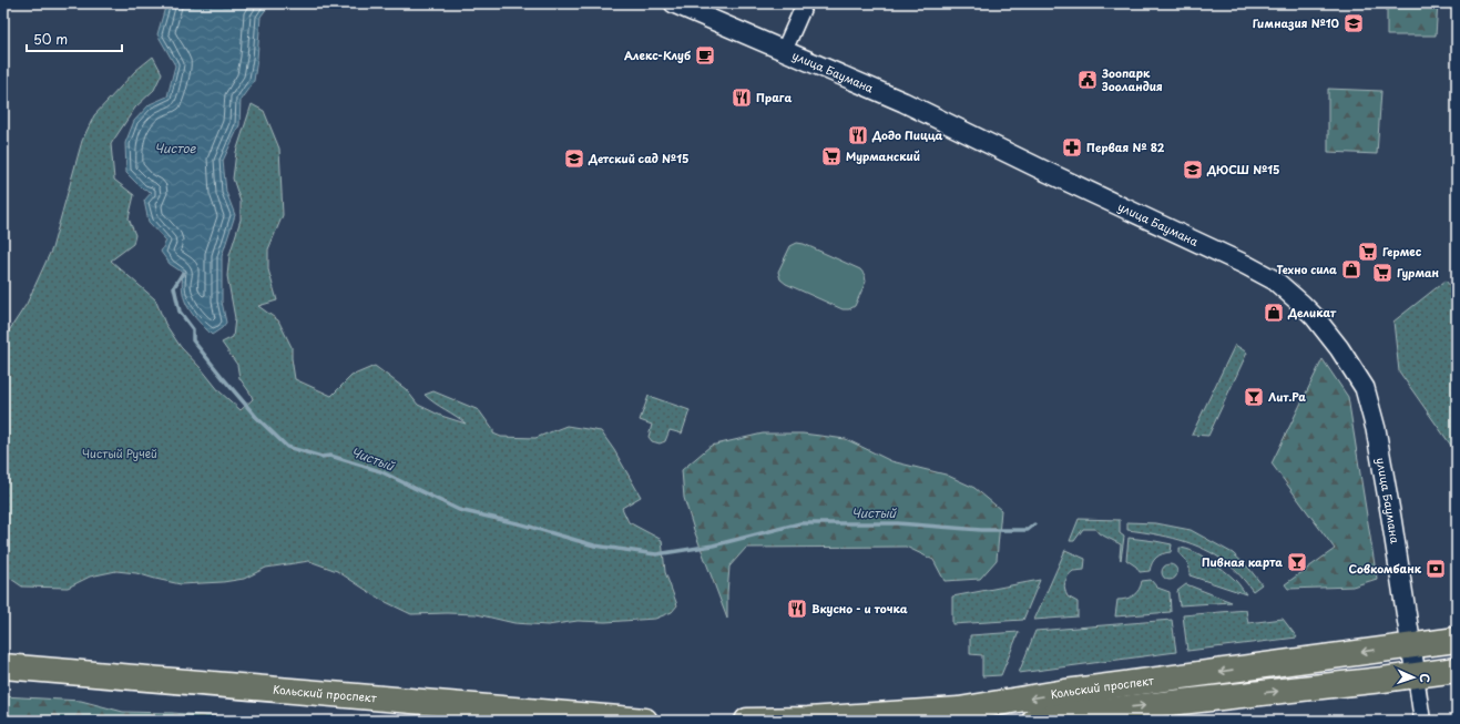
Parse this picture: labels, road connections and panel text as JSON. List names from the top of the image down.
{
  "streets": {
    "main road": ["Кольский проспект"],
    "street": ["улица Баумана"]
  },
  "crossings": [
    ["улица Баумана", "Кольский проспект"]
  ],
  "water": ["Чистое", "Чистый"],
  "parks": ["Чистый Ручей"],
  "places": {
    "school or university": ["Гимназия №10", "Детский сад №15", "ДЮСШ №15"],
    "cafe": ["Алекс-Клуб"],
    "public building": ["Зоопарк Зооландия"],
    "restaurant": ["Прага", "Додо Пицца", "Вкусно - и точка"],
    "pharmacy": ["Первая № 82"],
    "supermarket": ["Мурманский", "Гермес", "Гурман"],
    "shop": ["Техно сила", "Деликат"],
    "bar": ["Лит.Ра", "Пивная карта"],
    "bank": ["Совкомбанк"]
  },
  "scale_bar": "50 m",
  "north": "right"
}
